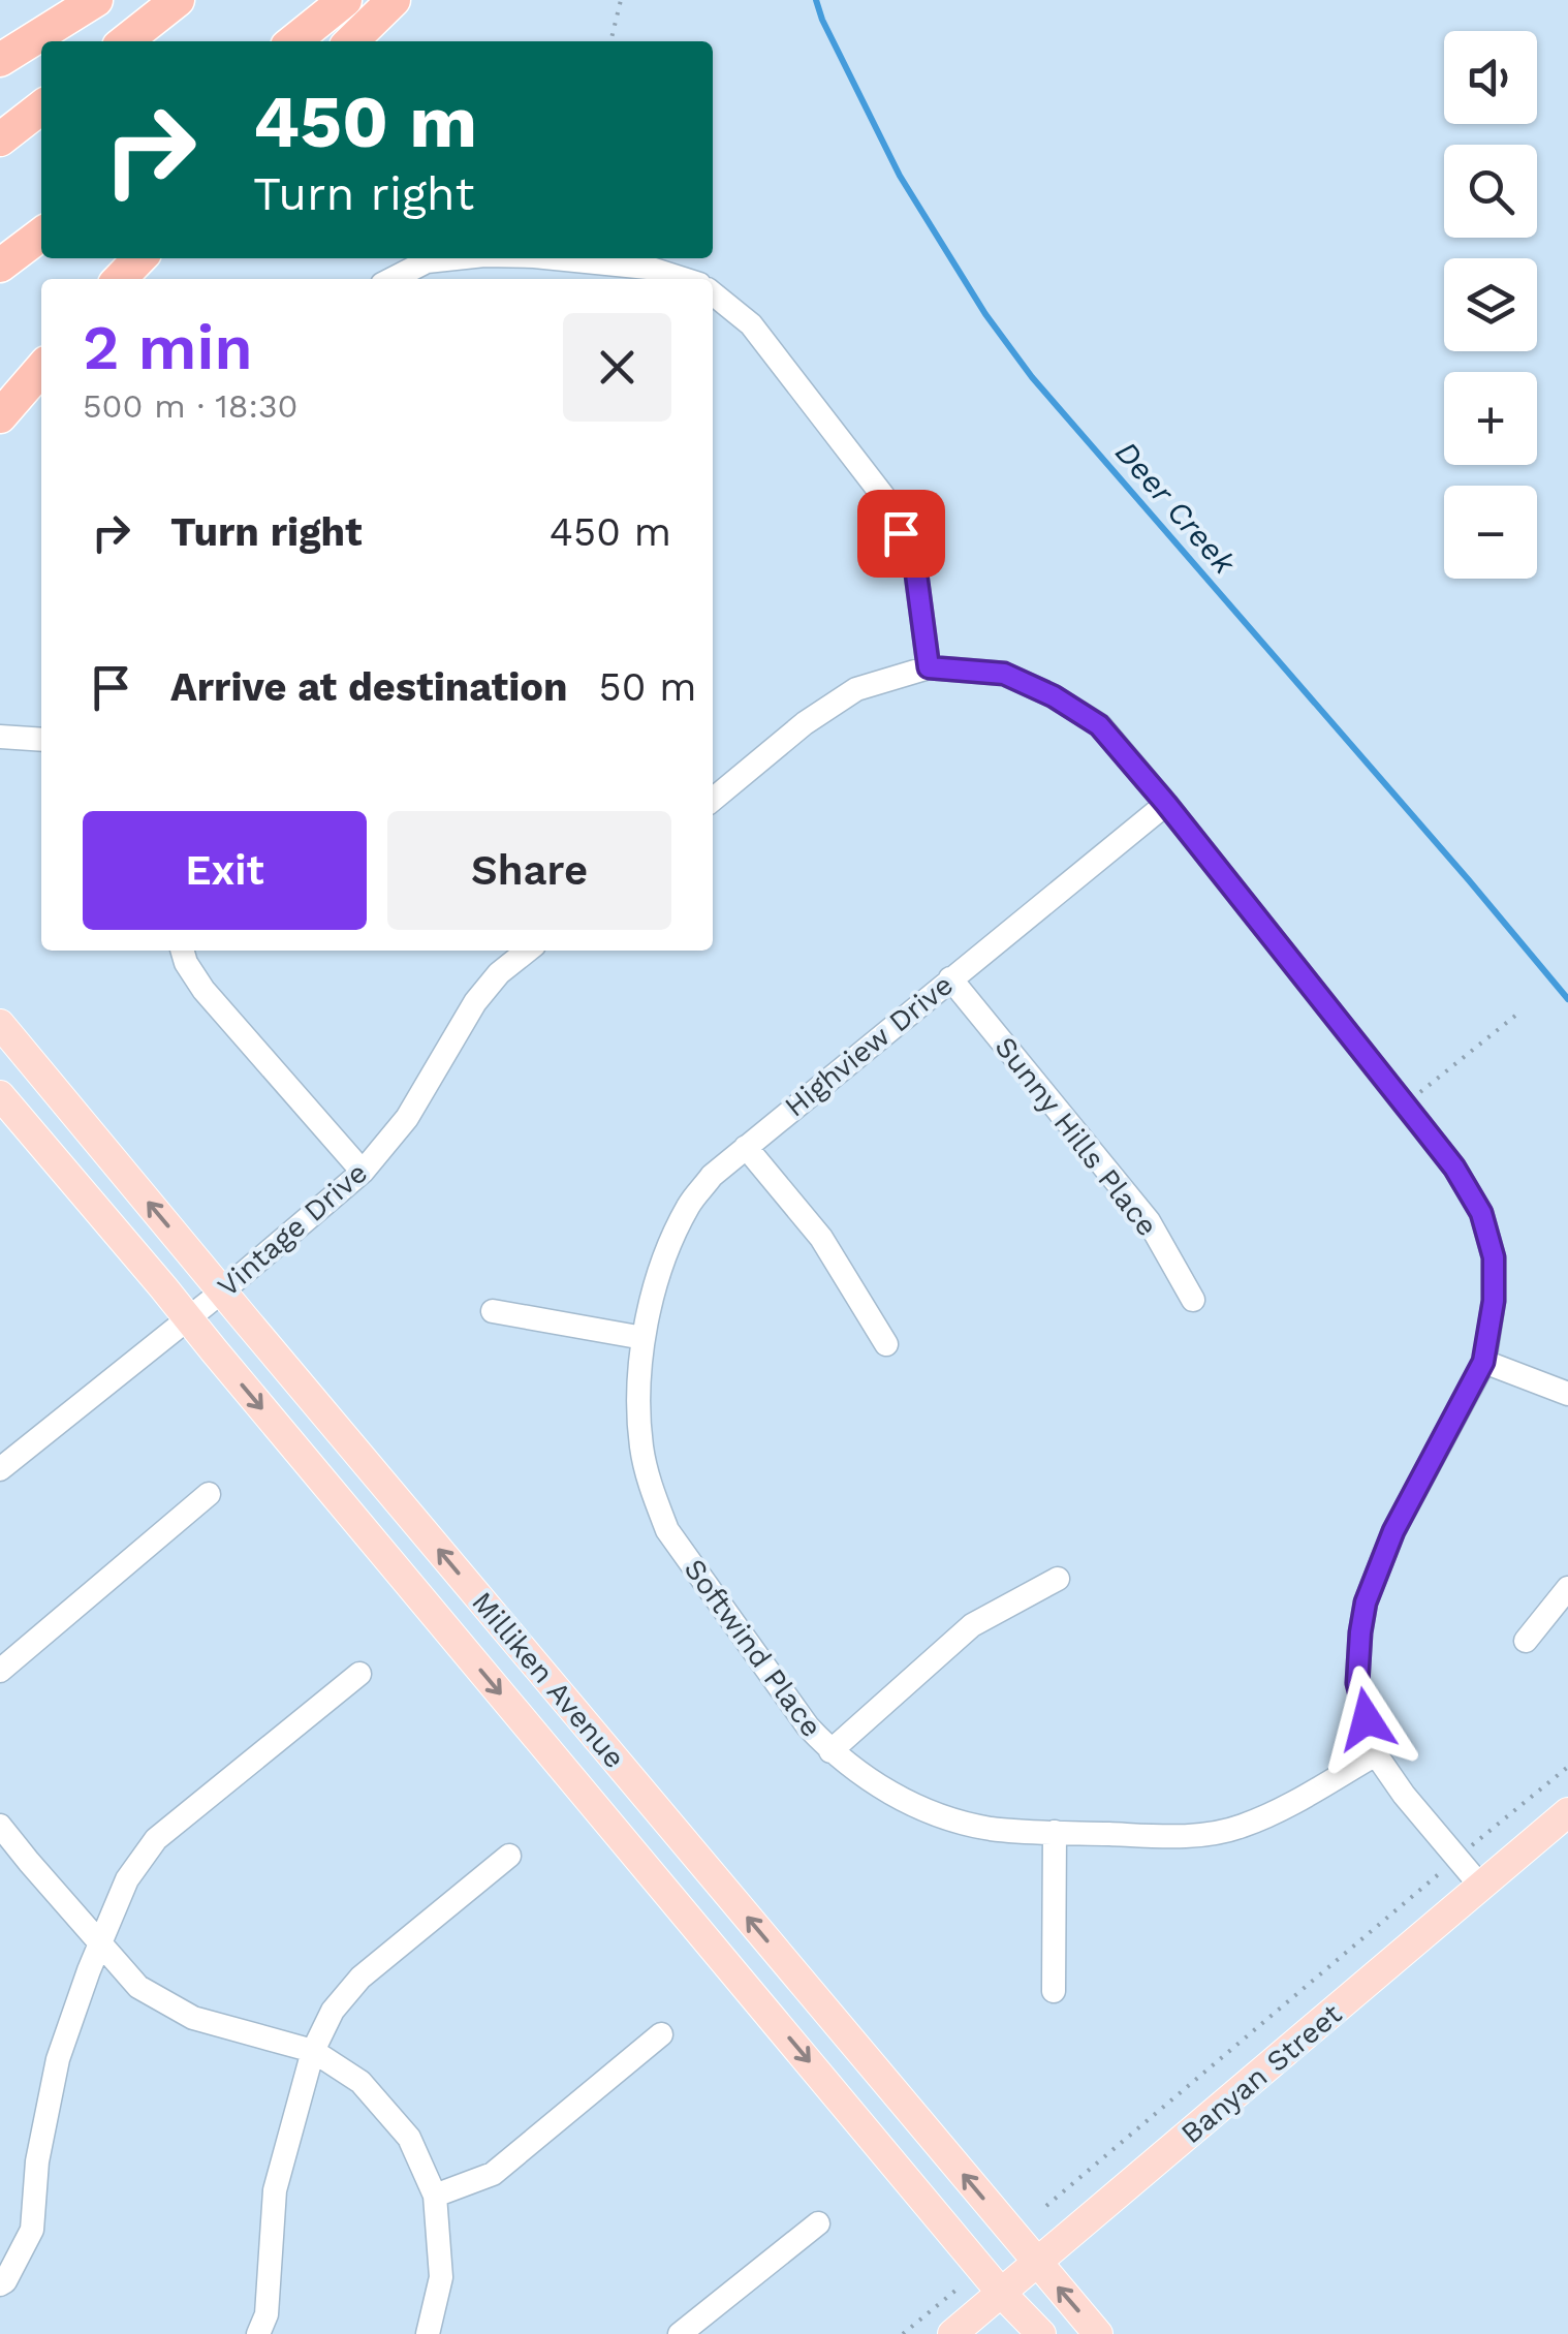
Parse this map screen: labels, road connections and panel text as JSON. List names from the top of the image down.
{
  "streets": {
    "main road": ["Milliken Avenue", "Banyan Street"],
    "street": [
      "Highview Drive",
      "Sunny Hills Place",
      "Vintage Drive",
      "Softwind Place"
    ]
  },
  "crossings": [
    ["Highview Drive", "Sunny Hills Place"],
    ["Highview Drive", "Softwind Place"],
    ["Vintage Drive", "Milliken Avenue"],
    ["Milliken Avenue", "Banyan Street"]
  ],
  "water": ["Deer Creek"],
  "page": {
    "map_buttons": ["+", "−"],
    "turn": ["450 m", "Turn right"],
    "heading": ["2 min", "500 m · 18:30"],
    "list": [
      {
        "name": "Turn right",
        "value": "450 m"
      },
      {
        "name": "Arrive at destination",
        "value": "50 m"
      }
    ],
    "buttons": ["Exit", "Share"]
  }
}
